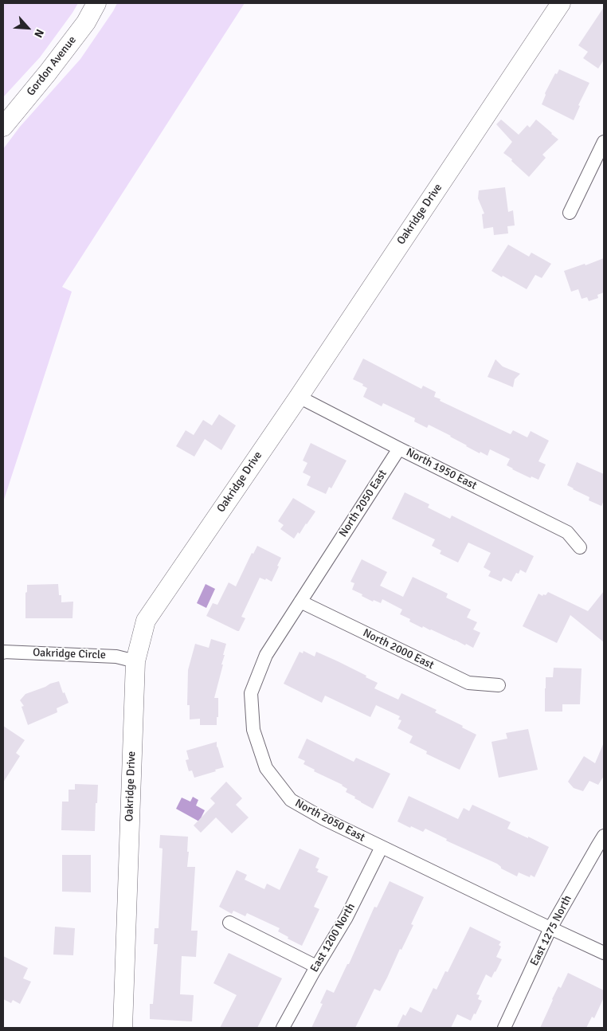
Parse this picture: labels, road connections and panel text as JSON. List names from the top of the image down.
{
  "streets": {
    "street": [
      "Gordon Avenue",
      "Oakridge Drive",
      "North 1950 East",
      "North 2050 East",
      "North 2000 East",
      "Oakridge Circle",
      "East 1275 North",
      "East 1200 North"
    ]
  },
  "crossings": [
    ["Oakridge Drive", "North 1950 East"],
    ["Oakridge Drive", "Oakridge Circle"],
    ["North 1950 East", "North 2050 East"],
    ["North 2050 East", "North 2000 East"],
    ["North 2050 East", "East 1275 North"],
    ["North 2050 East", "East 1200 North"]
  ],
  "north": "bottom right"
}
